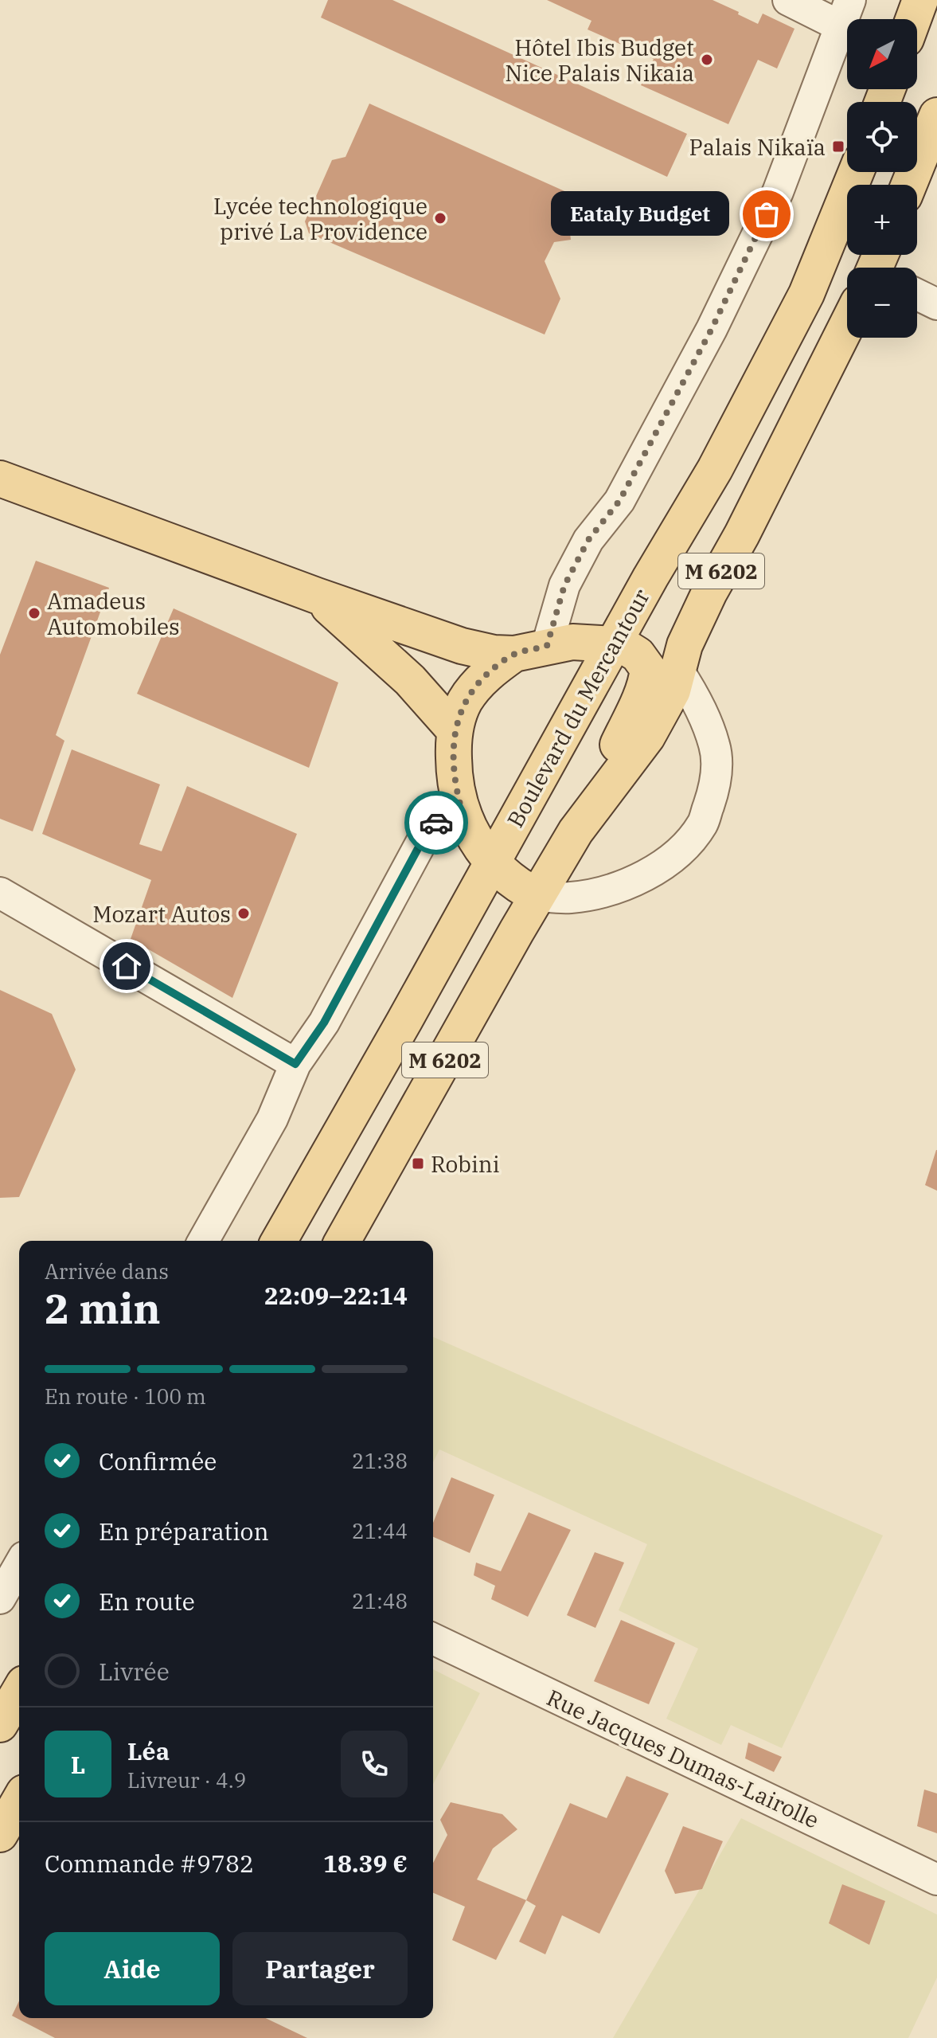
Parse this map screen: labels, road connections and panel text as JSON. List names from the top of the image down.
{
  "streets": {
    "main road": ["M 6202", "Boulevard du Mercantour"],
    "street": ["Rue Jacques Dumas-Lairolle"]
  },
  "places": {
    "other": [
      "Hôtel Ibis Budget Nice Palais Nikaia",
      "Eataly Budget",
      "Lycée technologique privé La Providence",
      "Amadeus Automobiles",
      "Mozart Autos"
    ],
    "transit": ["Palais Nikaïa", "Robini"]
  },
  "north": "bottom left",
  "page": {
    "map_buttons": ["+", "−"],
    "bubble": "Eataly Budget",
    "heading": ["2 min", "Arrivée dans", "22:09–22:14"],
    "panel": [
      "Léa",
      "Livreur · 4.9",
      "Commande #9782",
      "18.39 €"
    ],
    "bar": "En route · 100 m",
    "list": [
      ["Confirmée", "21:38"],
      ["En préparation", "21:44"],
      ["En route", "21:48"],
      "Livrée"
    ],
    "round": "L",
    "buttons": ["Aide", "Partager"]
  }
}
